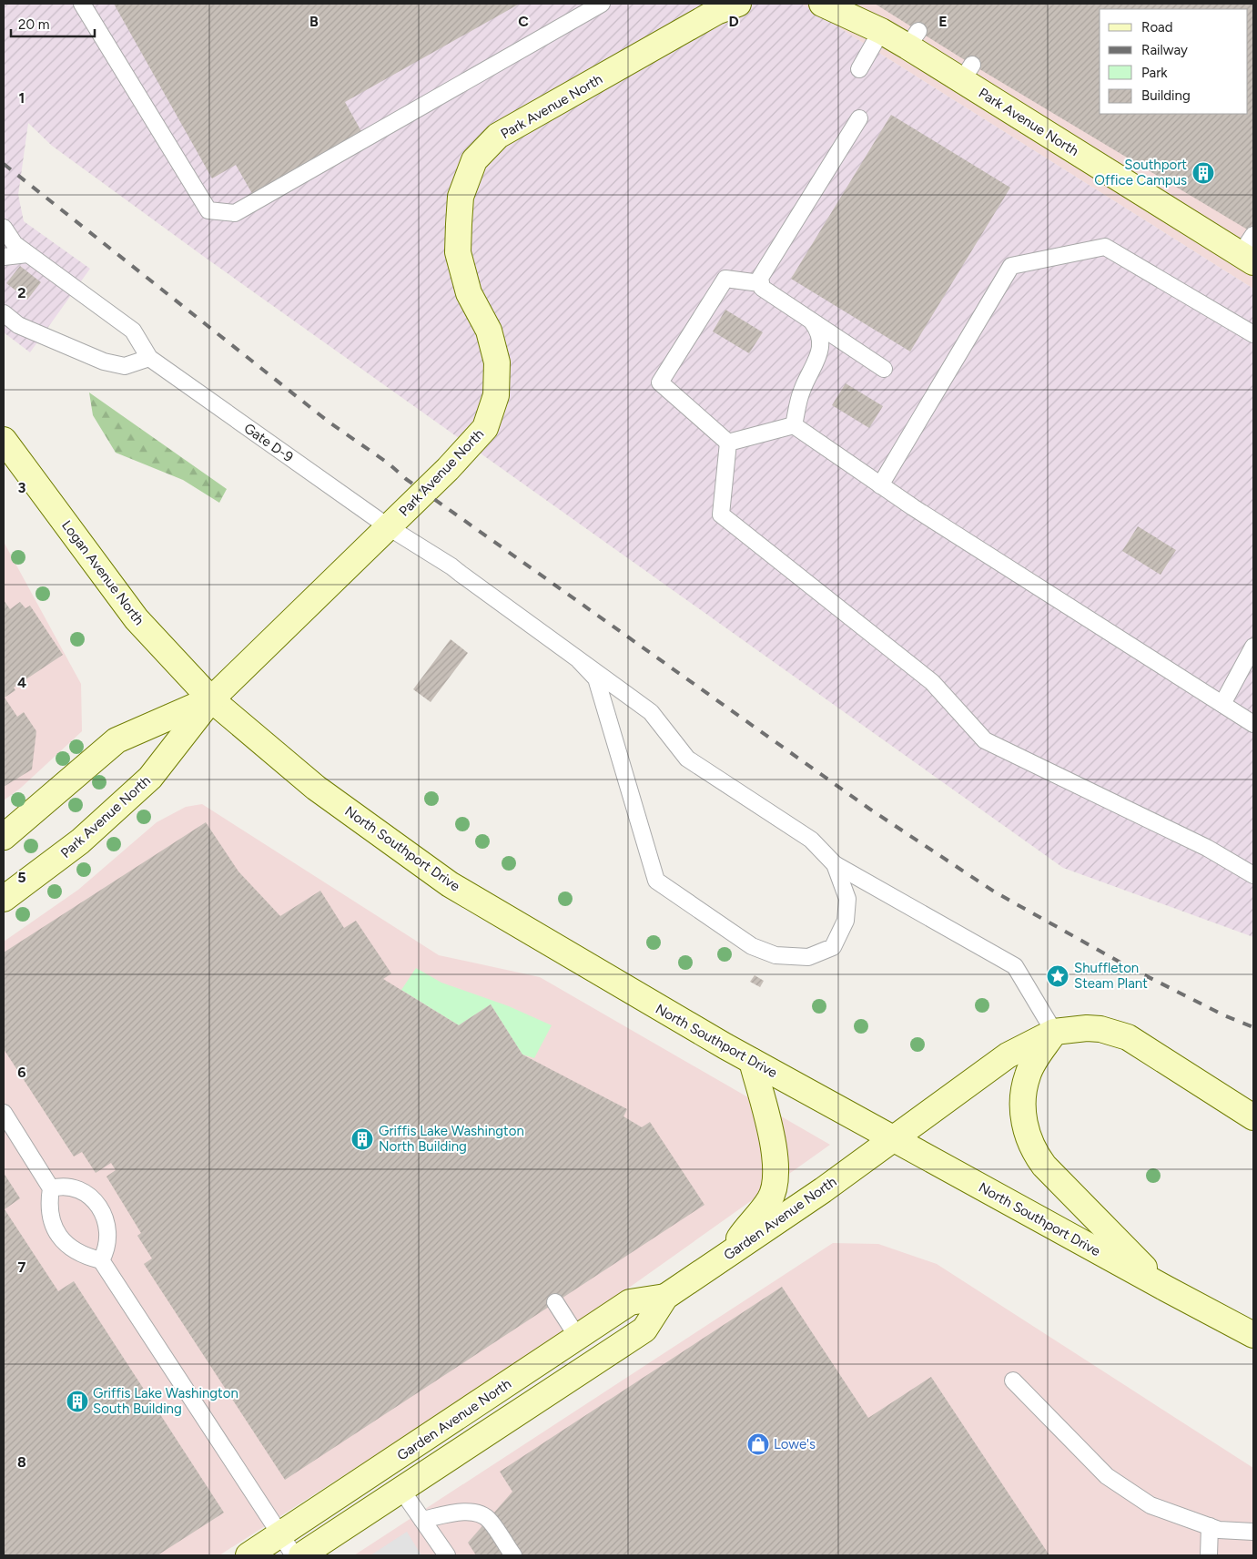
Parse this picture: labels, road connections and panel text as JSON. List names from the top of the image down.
{
  "streets": {
    "street": [
      "Park Avenue North",
      "Logan Avenue North",
      "North Southport Drive",
      "Garden Avenue North"
    ],
    "lane": ["Gate D-9"]
  },
  "crossings": [
    ["Park Avenue North", "Gate D-9"],
    ["Park Avenue North", "Logan Avenue North"],
    ["Park Avenue North", "North Southport Drive"],
    ["Logan Avenue North", "North Southport Drive"],
    ["North Southport Drive", "Garden Avenue North"]
  ],
  "places": {
    "building": ["Southport Office Campus", "Griffis Lake Washington North Building", "Griffis Lake Washington South Building"],
    "place": ["Shuffleton Steam Plant"],
    "shop": ["Lowe's"]
  },
  "legend": [
    "Road",
    "Railway",
    "Park",
    "Building"
  ],
  "scale_bar": "20 m",
  "grid": {
    "columns": [
      "B",
      "C",
      "D",
      "E"
    ],
    "rows": [
      "1",
      "2",
      "3",
      "4",
      "5",
      "6",
      "7",
      "8"
    ]
  }
}
